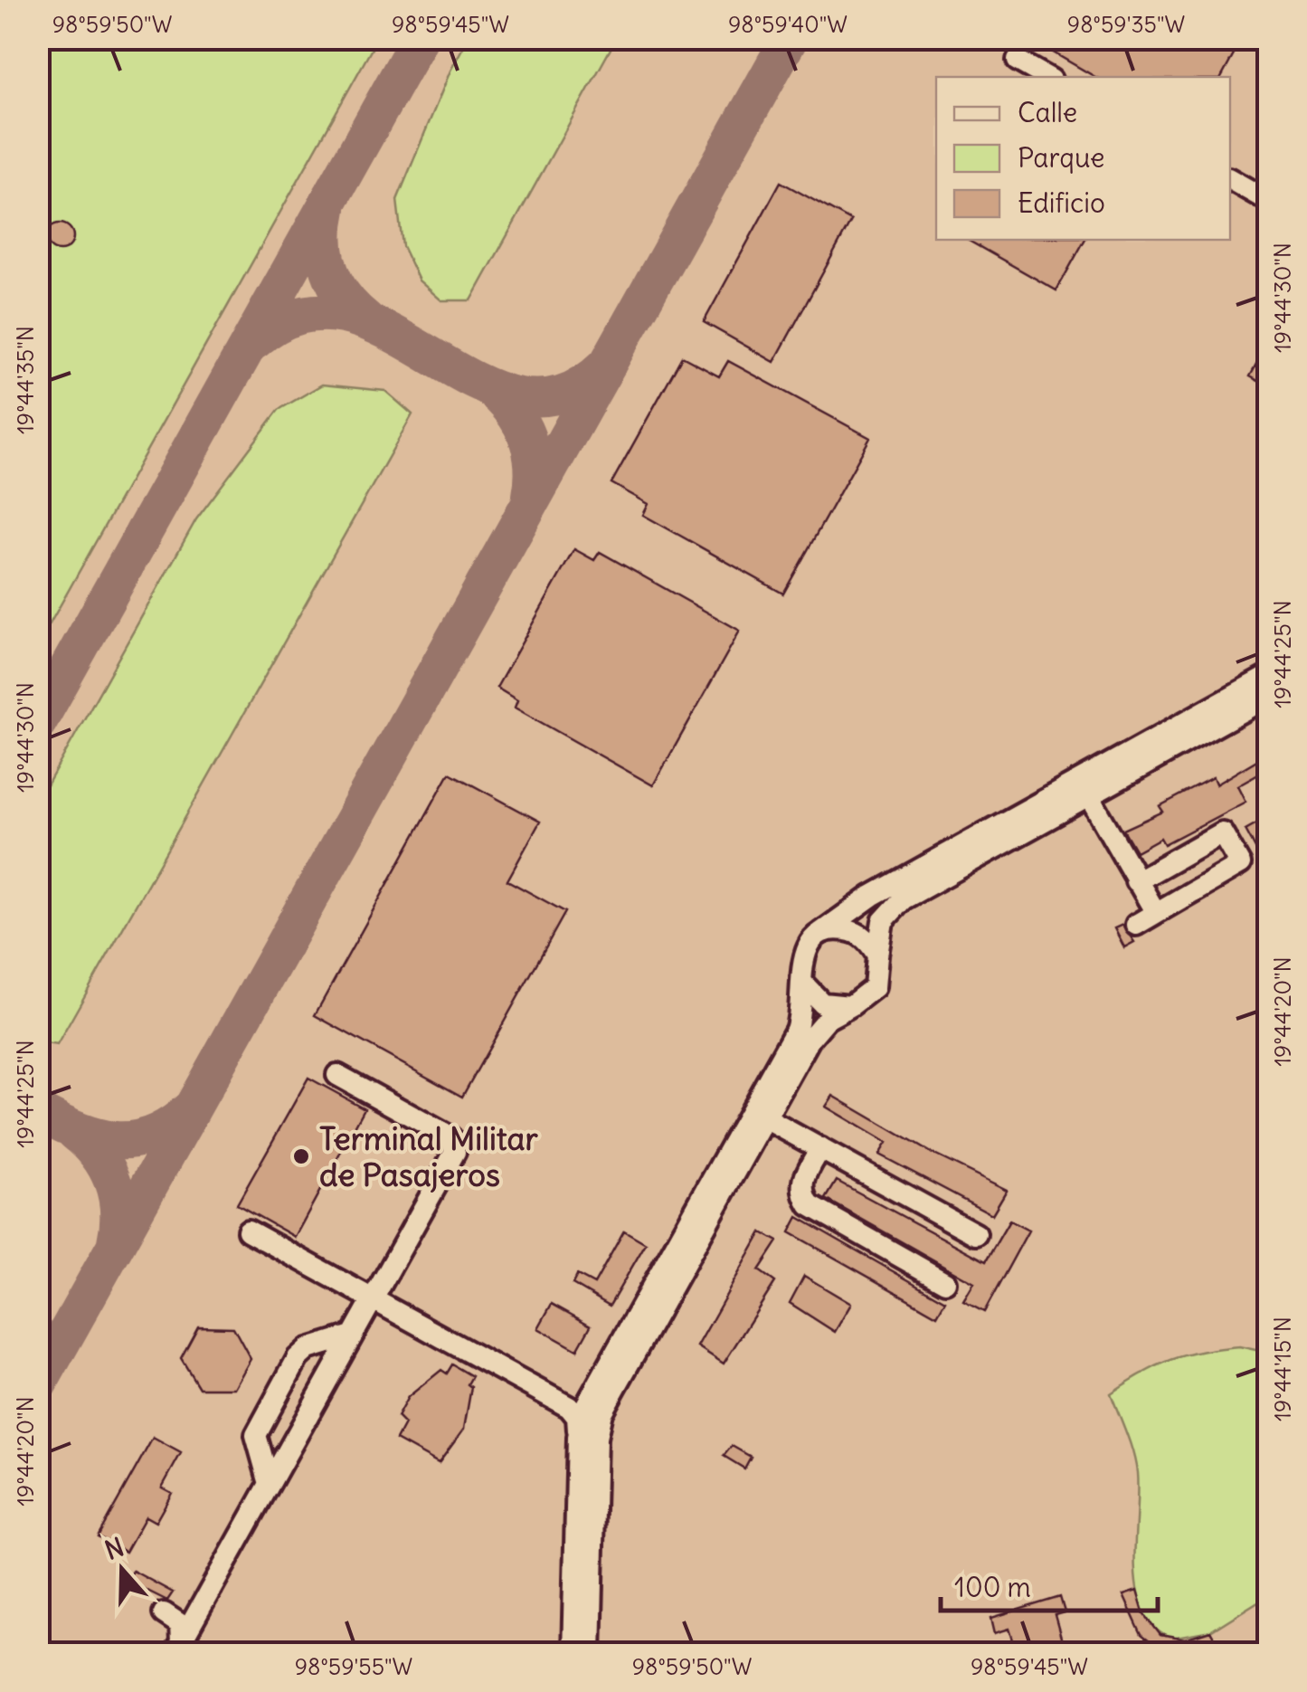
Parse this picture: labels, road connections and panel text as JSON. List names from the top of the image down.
{
  "places": ["Terminal Militar de Pasajeros"],
  "legend": ["Calle", "Parque", "Edificio"],
  "scale_bar": "100 m",
  "north": "top",
  "coordinates": [
    "98°59'50\"W",
    "98°59'45\"W",
    "98°59'40\"W",
    "98°59'35\"W",
    "19°44'30\"N",
    "19°44'35\"N",
    "19°44'25\"N",
    "19°44'20\"N",
    "19°44'15\"N",
    "98°59'55\"W"
  ]
}
